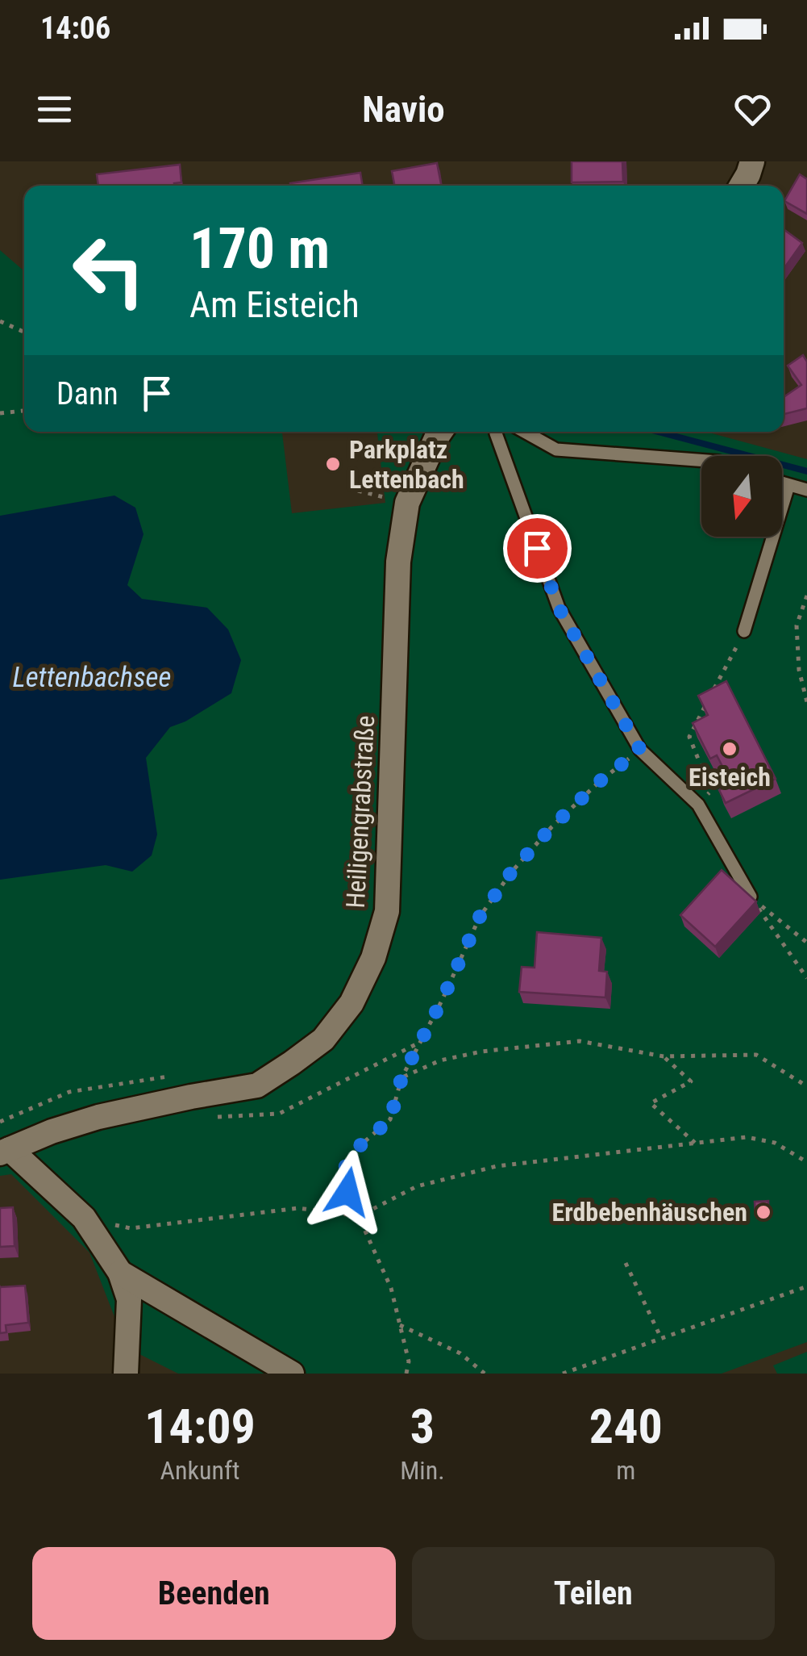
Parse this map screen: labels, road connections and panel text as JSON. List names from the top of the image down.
{
  "streets": {
    "street": ["Heiligengrabstraße"]
  },
  "water": ["Lettenbachsee"],
  "places": ["Parkplatz Lettenbach", "Eisteich", "Erdbebenhäuschen"],
  "north": "bottom",
  "page": {
    "status": "14:06",
    "header": "Navio",
    "turn": ["170 m", "Am Eisteich"],
    "then": "Dann",
    "eta": [
      "14:09",
      "Ankunft",
      "3",
      "Min.",
      "240",
      "m"
    ],
    "buttons": ["Beenden", "Teilen"]
  }
}
